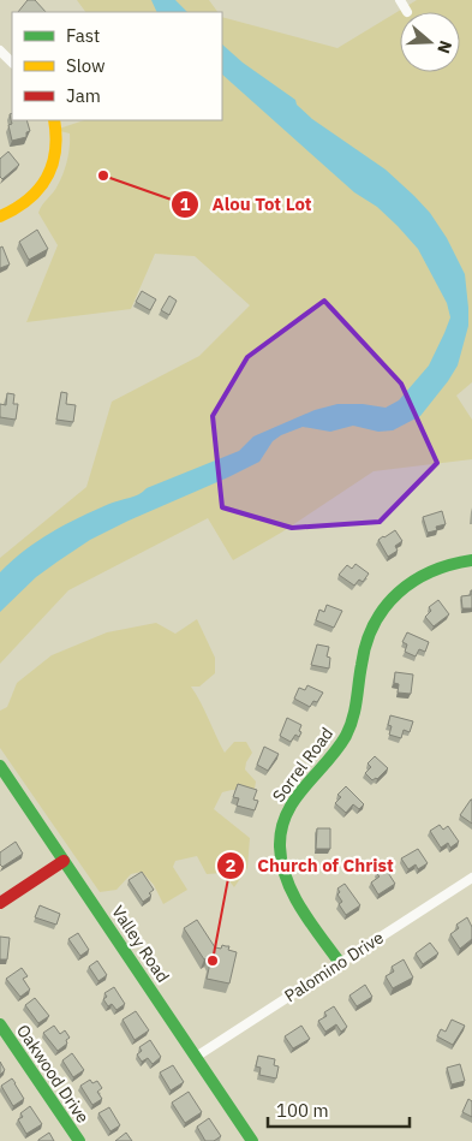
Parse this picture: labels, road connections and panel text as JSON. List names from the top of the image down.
{
  "streets": {
    "street": [
      "Sorrel Road",
      "Valley Road",
      "Palomino Drive",
      "Oakwood Drive"
    ]
  },
  "crossings": [
    ["Sorrel Road", "Palomino Drive"],
    ["Valley Road", "Palomino Drive"]
  ],
  "places": ["Alou Tot Lot", "Church of Christ"],
  "legend": ["Fast", "Slow", "Jam"],
  "scale_bar": "100 m",
  "north": "right"
}
